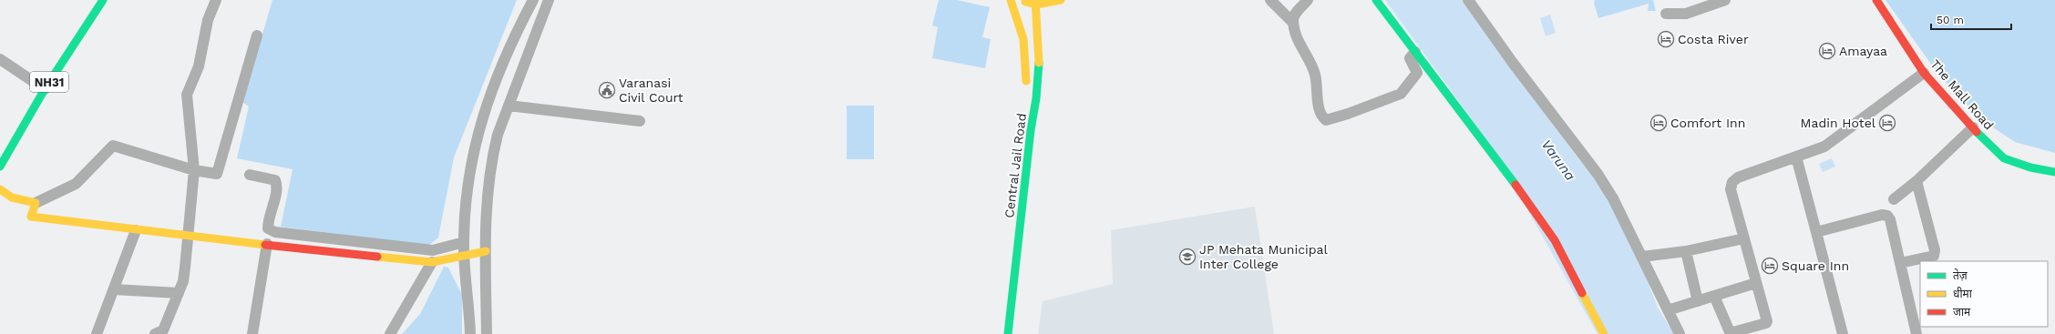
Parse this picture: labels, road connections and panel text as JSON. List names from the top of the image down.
{
  "streets": {
    "main road": ["NH31", "The Mall Road", "Central Jail Road"]
  },
  "water": ["Varuna"],
  "places": {
    "hotel": [
      "Costa River",
      "Amayaa",
      "Comfort Inn",
      "Madin Hotel",
      "Square Inn"
    ],
    "public building": ["Varanasi Civil Court"],
    "school or university": ["JP Mehata Municipal Inter College"]
  },
  "legend": ["तेज़", "धीमा", "जाम"],
  "scale_bar": "50 m"
}
